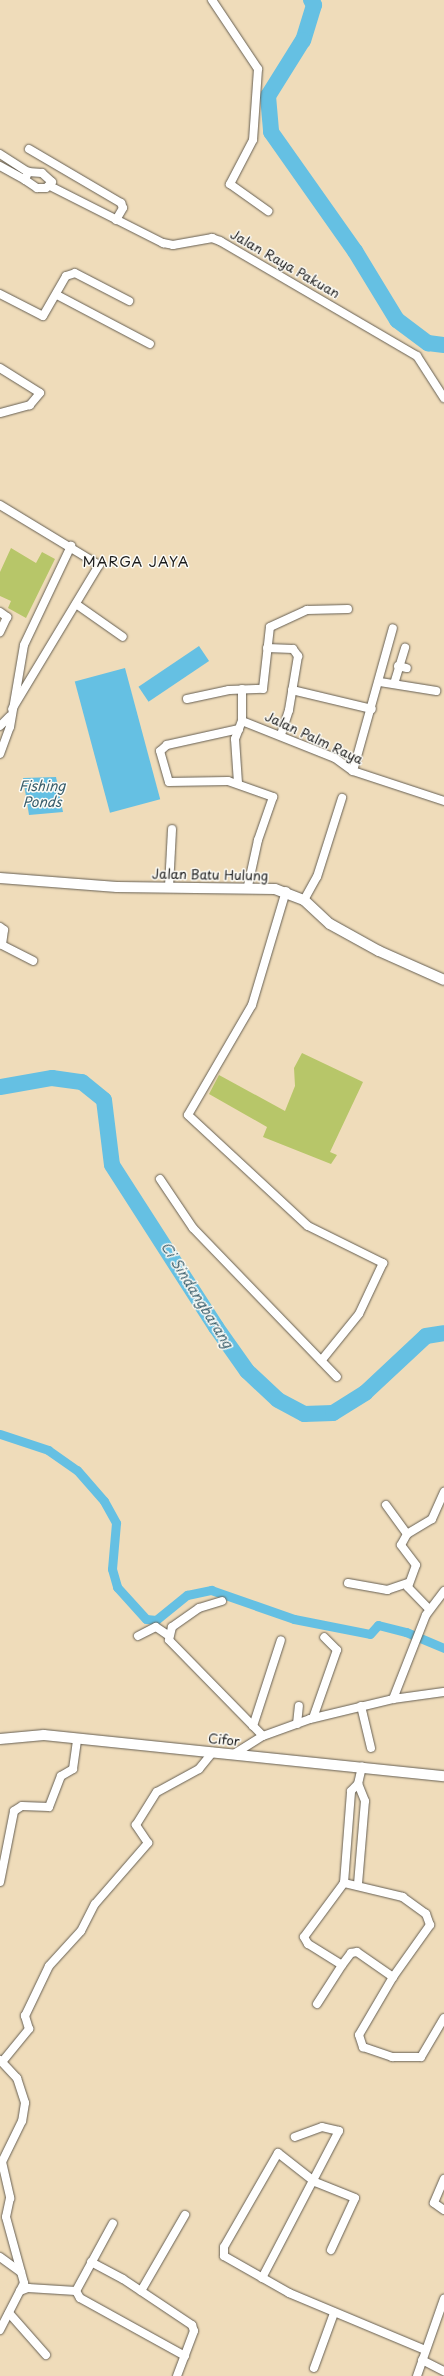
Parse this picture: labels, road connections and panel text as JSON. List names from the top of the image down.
{
  "streets": {
    "street": [
      "Jalan Raya Pakuan",
      "Jalan Palm Raya",
      "Jalan Batu Hulung",
      "Cifor"
    ]
  },
  "districts": ["MARGA JAYA"],
  "water": ["Fishing Ponds", "Ci Sindangbarang"]
}
